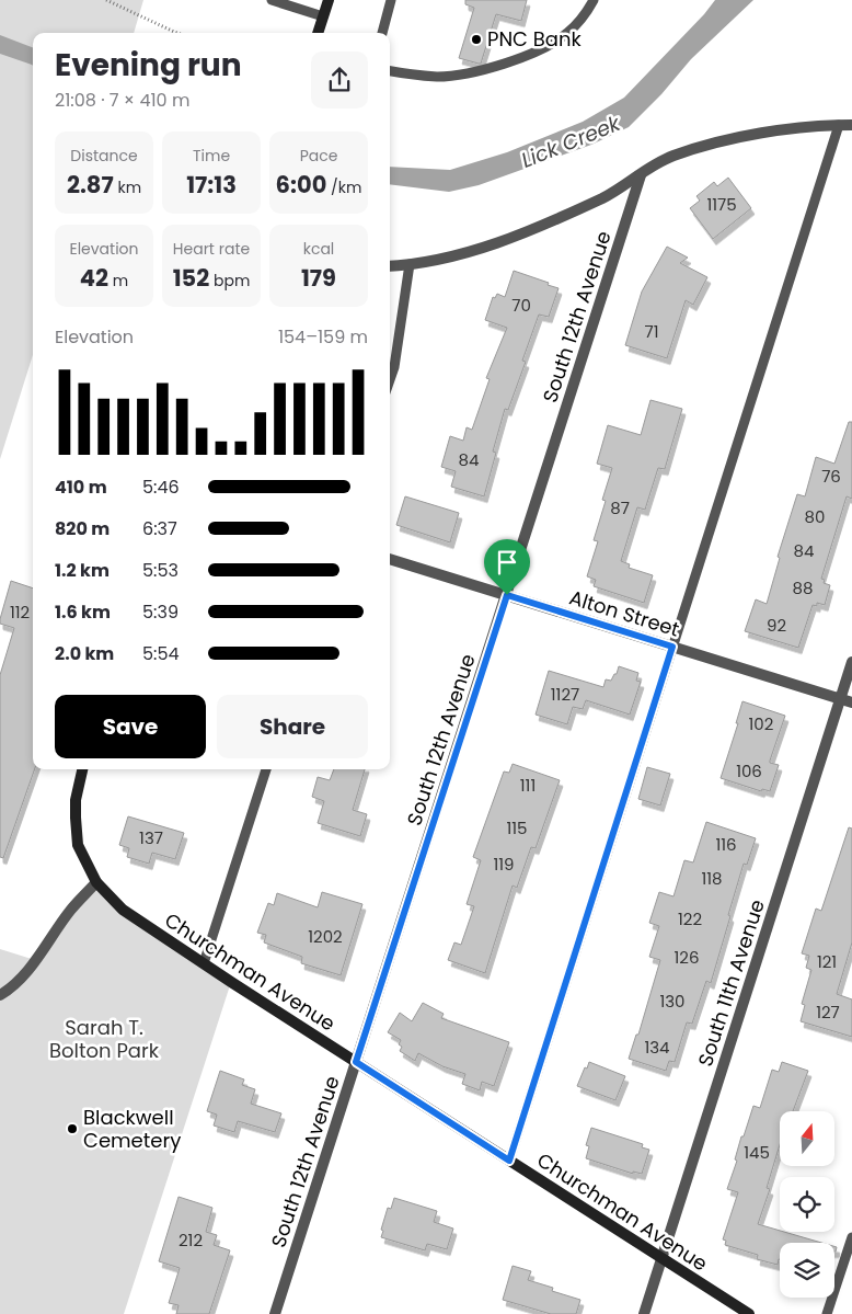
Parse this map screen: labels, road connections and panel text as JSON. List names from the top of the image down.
{
  "streets": {
    "street": [
      "South 12th Avenue",
      "Alton Street",
      "Churchman Avenue",
      "South 11th Avenue"
    ]
  },
  "crossings": [
    ["South 12th Avenue", "Alton Street"],
    ["South 12th Avenue", "Churchman Avenue"],
    ["Alton Street", "South 11th Avenue"],
    ["Churchman Avenue", "South 11th Avenue"]
  ],
  "water": ["Lick Creek"],
  "parks": ["Sarah T. Bolton Park"],
  "places": ["PNC Bank", "Blackwell Cemetery"],
  "house_numbers": [
    "1175",
    "70",
    "71",
    "84",
    "76",
    "87",
    "80",
    "84",
    "88",
    "112",
    "92",
    "1127",
    "102",
    "106",
    "111",
    "115",
    "137",
    "116",
    "119",
    "118",
    "122",
    "1202",
    "126",
    "121",
    "130",
    "127",
    "134",
    "145",
    "212"
  ],
  "north": "top",
  "page": {
    "heading": ["Evening run", "21:08 · 7 × 410 m"],
    "stats": [
      ["Distance", "2.87 km"],
      ["Time", "17:13"],
      ["Pace", "6:00 /km"],
      ["Elevation", "42 m"],
      ["Heart rate", "152 bpm"],
      ["kcal", "179"]
    ],
    "chart": ["Elevation", "154–159 m"],
    "list": [
      {
        "name": "410 m",
        "note": "5:46"
      },
      {
        "name": "820 m",
        "note": "6:37"
      },
      {
        "name": "1.2 km",
        "note": "5:53"
      },
      {
        "name": "1.6 km",
        "note": "5:39"
      },
      {
        "name": "2.0 km",
        "note": "5:54"
      }
    ],
    "buttons": ["Save", "Share"]
  }
}
